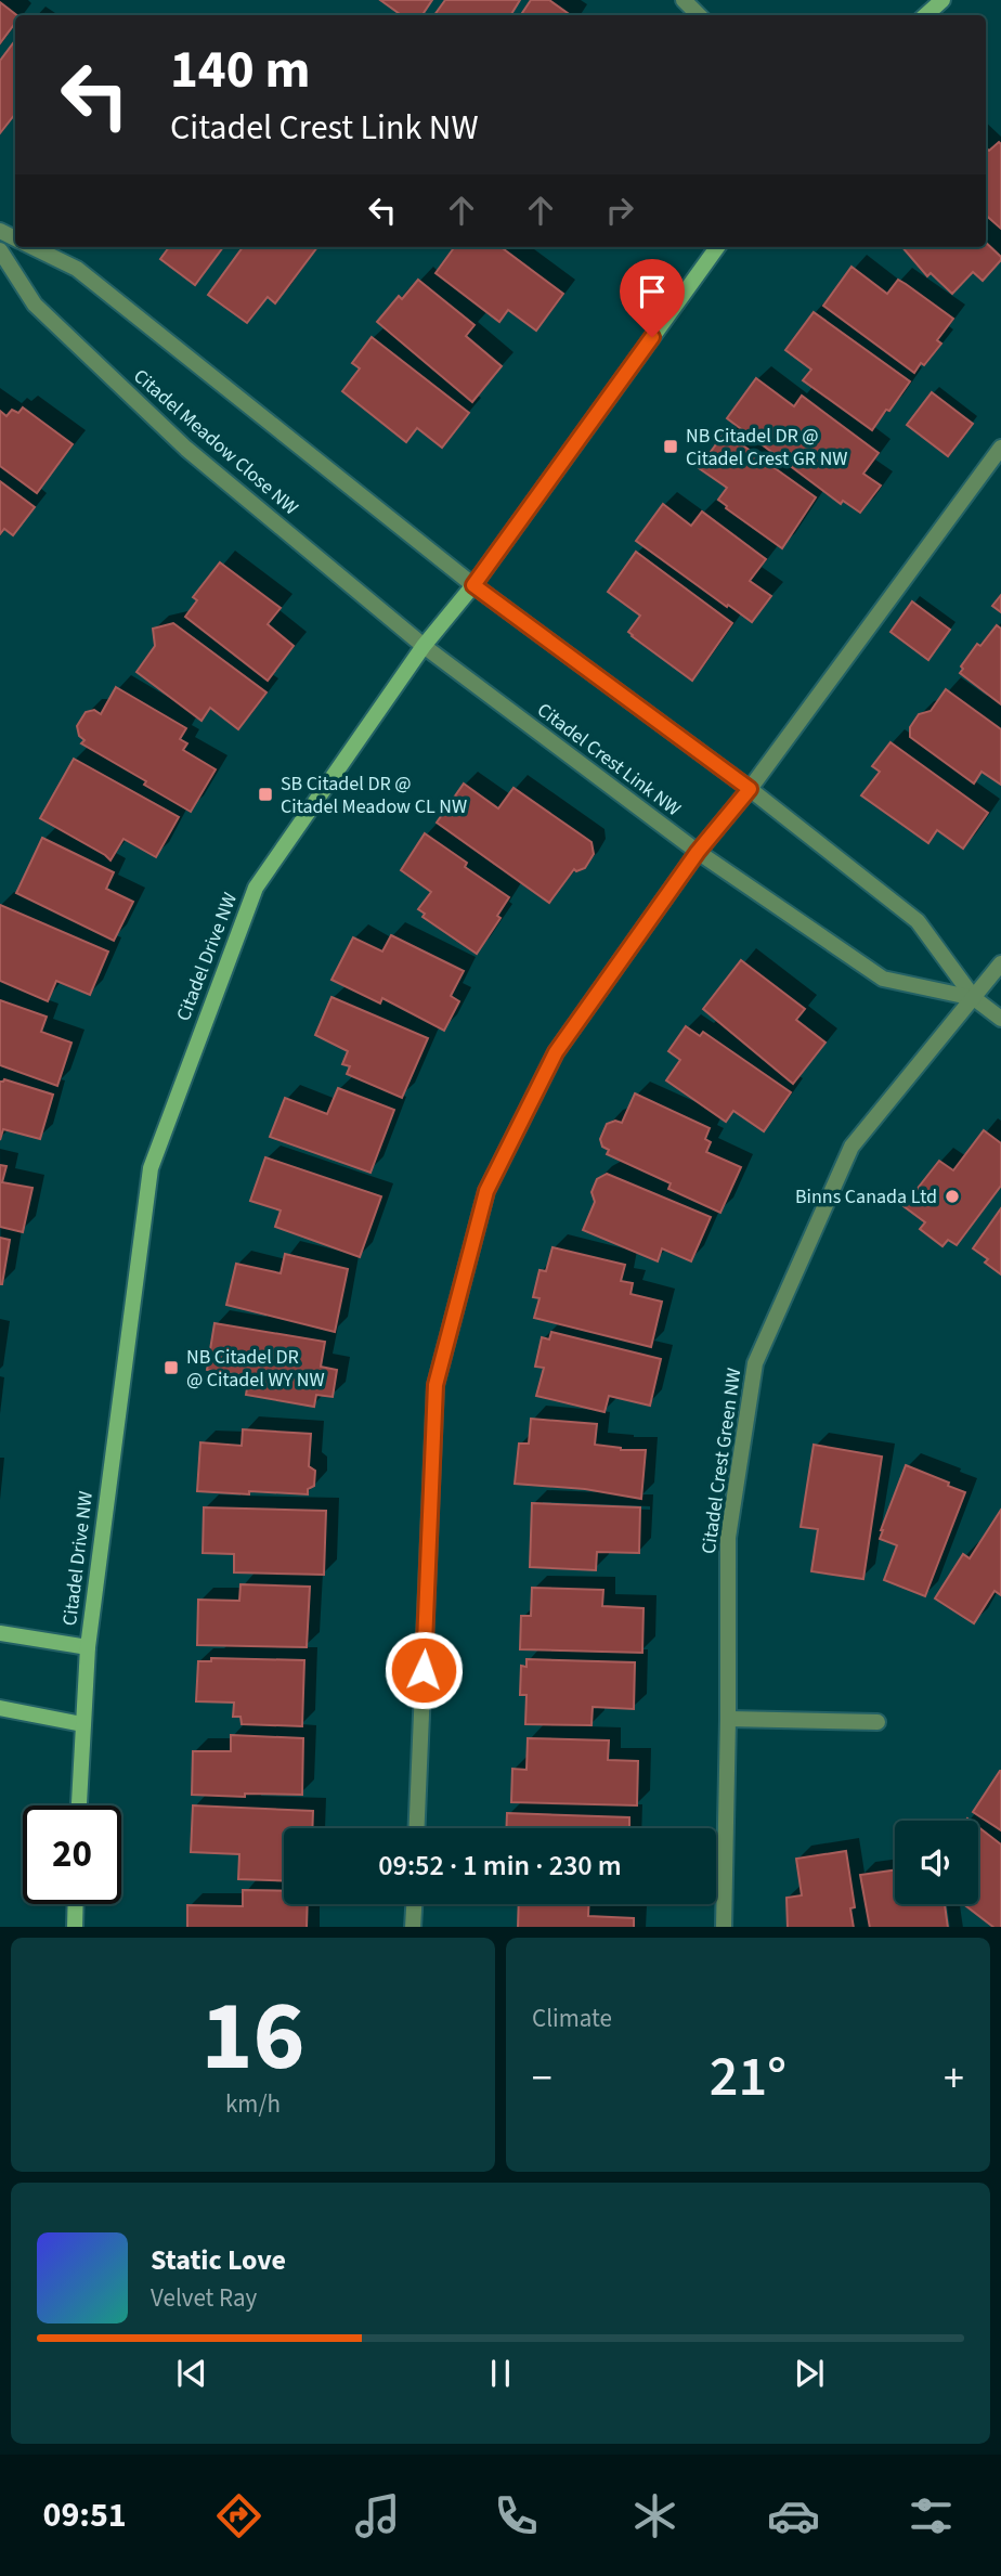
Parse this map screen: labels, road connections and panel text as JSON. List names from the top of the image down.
{
  "streets": {
    "street": [
      "Citadel Meadow Close NW",
      "Citadel Crest Link NW",
      "Citadel Drive NW",
      "Citadel Crest Green NW"
    ]
  },
  "crossings": [
    ["Citadel Meadow Close NW", "Citadel Crest Link NW"],
    ["Citadel Meadow Close NW", "Citadel Drive NW"],
    ["Citadel Crest Link NW", "Citadel Drive NW"],
    ["Citadel Crest Link NW", "Citadel Crest Green NW"]
  ],
  "places": {
    "transit": ["NB Citadel DR @ Citadel Crest GR NW", "SB Citadel DR @ Citadel Meadow CL NW", "NB Citadel DR @ Citadel WY NW"],
    "other": ["Binns Canada Ltd"]
  },
  "page": {
    "turn": ["140 m", "Citadel Crest Link NW"],
    "limit": "20",
    "trip": "09:52 · 1 min · 230 m",
    "tile": [
      ["16", "km/h"],
      "Climate"
    ],
    "heat": ["−", "21°", "+"],
    "song": ["Static Love", "Velvet Ray"],
    "tabs": "09:51"
  }
}
